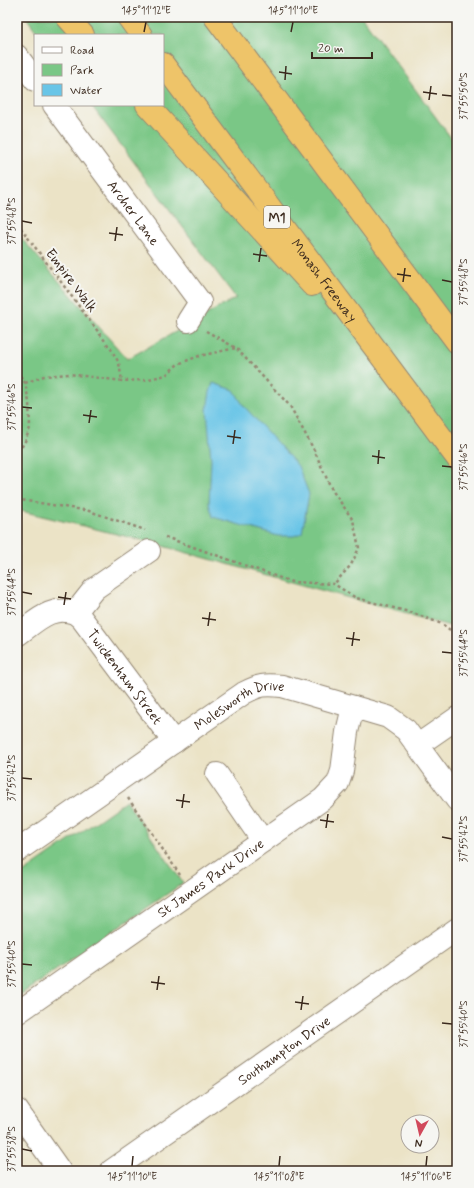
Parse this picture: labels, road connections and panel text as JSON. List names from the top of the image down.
{
  "streets": {
    "highway": ["M1", "Monash Freeway"],
    "street": [
      "Archer Lane",
      "Twickenham Street",
      "Molesworth Drive",
      "St James Park Drive",
      "Southampton Drive"
    ],
    "path": ["Empire Walk"]
  },
  "crossings": [
    ["Twickenham Street", "Molesworth Drive"],
    ["Molesworth Drive", "St James Park Drive"]
  ],
  "legend": ["Road", "Park", "Water"],
  "scale_bar": "20 m",
  "north": "bottom",
  "coordinates": [
    "145°11'12\"E",
    "145°11'10\"E",
    "37°55'50\"S",
    "37°55'48\"S",
    "37°55'46\"S",
    "37°55'44\"S",
    "37°55'42\"S",
    "37°55'40\"S",
    "37°55'38\"S",
    "145°11'08\"E",
    "145°11'06\"E"
  ]
}
